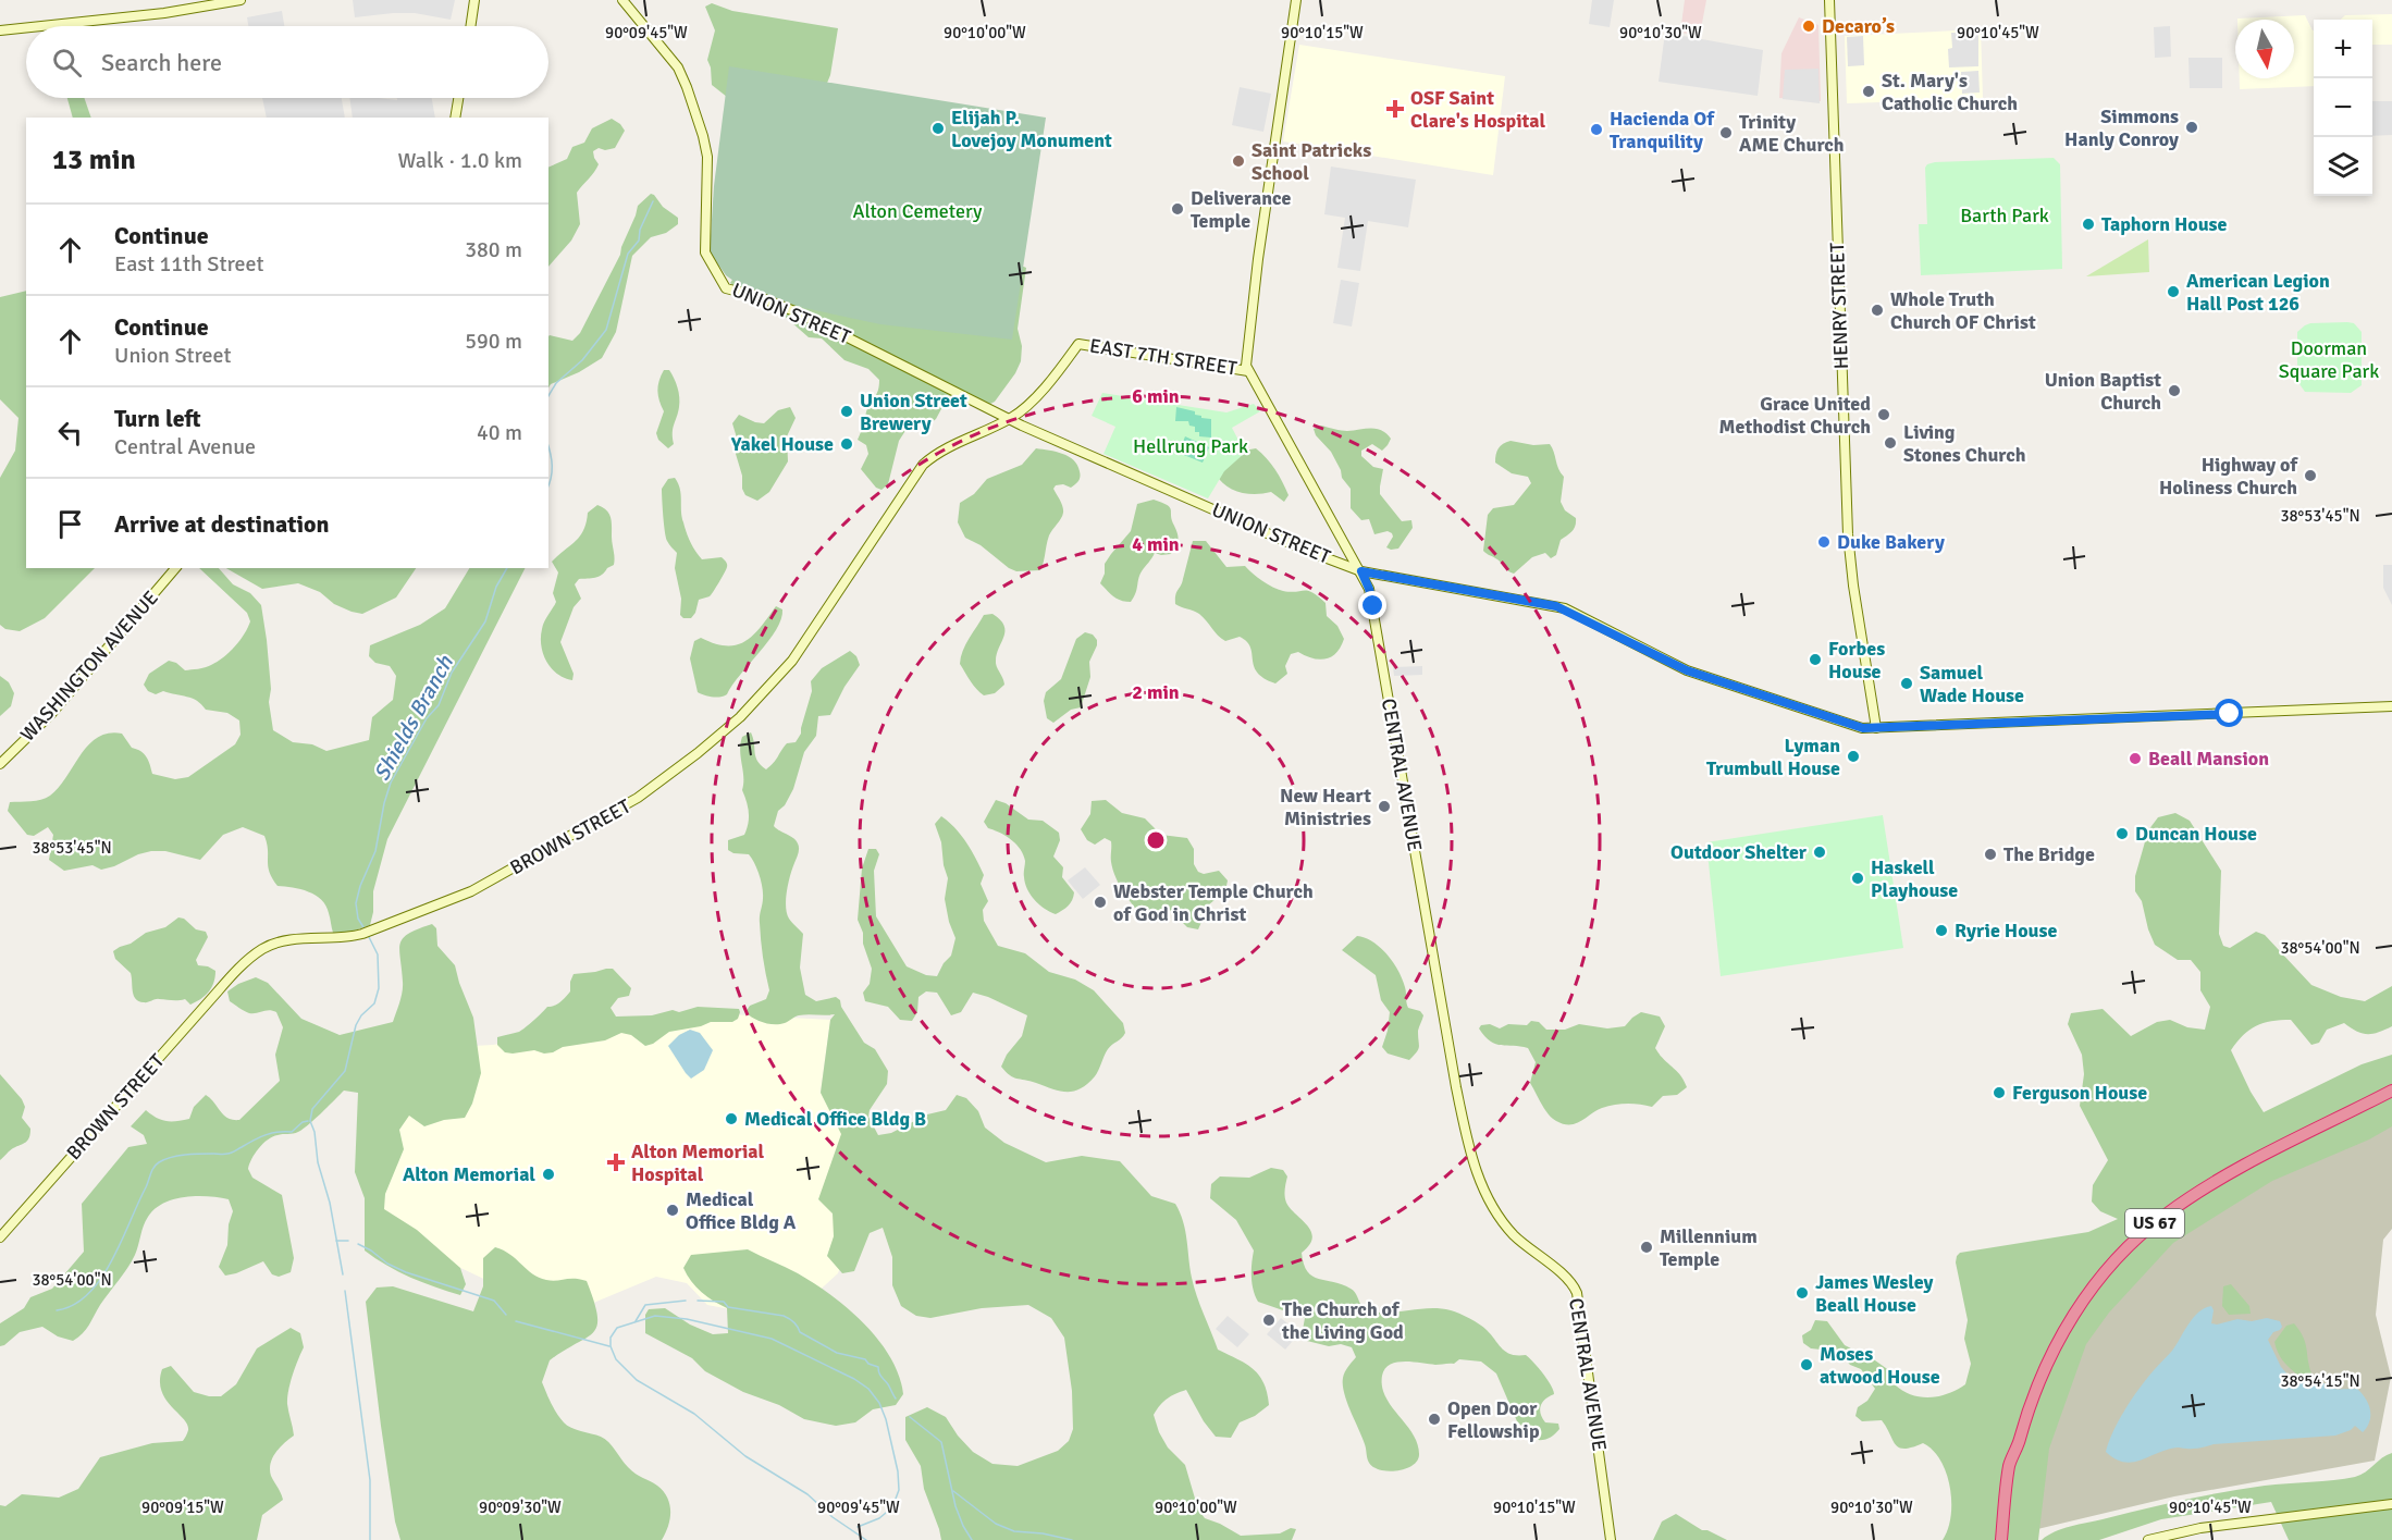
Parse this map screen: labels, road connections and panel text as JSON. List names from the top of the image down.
{
  "streets": {
    "highway": ["US 67"],
    "street": [
      "HENRY STREET",
      "UNION STREET",
      "EAST 7TH STREET",
      "WASHINGTON AVENUE",
      "CENTRAL AVENUE",
      "BROWN STREET"
    ]
  },
  "crossings": [
    ["HENRY STREET", "UNION STREET"],
    ["UNION STREET", "CENTRAL AVENUE"],
    ["UNION STREET", "BROWN STREET"],
    ["EAST 7TH STREET", "CENTRAL AVENUE"],
    ["EAST 7TH STREET", "BROWN STREET"]
  ],
  "water": ["Shields Branch"],
  "parks": [
    "Alton Cemetery",
    "Barth Park",
    "Doorman Square Park",
    "Hellrung Park"
  ],
  "places": {
    "other": [
      "Decaro’s",
      "St. Mary's Catholic Church",
      "Simmons Hanly Conroy",
      "Elijah P. Lovejoy Monument",
      "Hacienda Of Tranquility",
      "Trinity AME Church",
      "Saint Patricks School",
      "Deliverance Temple",
      "Taphorn House",
      "American Legion Hall Post 126",
      "Whole Truth Church OF Christ",
      "Union Baptist Church",
      "Union Street Brewery",
      "Grace United Methodist Church",
      "Living Stones Church",
      "Yakel House",
      "Highway of Holiness Church",
      "Duke Bakery",
      "Forbes House",
      "Samuel Wade House",
      "Lyman Trumbull House",
      "Beall Mansion",
      "New Heart Ministries",
      "Duncan House",
      "Outdoor Shelter",
      "The Bridge",
      "Haskell Playhouse",
      "Webster Temple Church of God in Christ",
      "Ryrie House",
      "Ferguson House",
      "Medical Office Bldg B",
      "Alton Memorial",
      "Medical Office Bldg A",
      "Millennium Temple",
      "James Wesley Beall House",
      "The Church of the Living God",
      "Moses atwood House",
      "Open Door Fellowship"
    ],
    "health": ["OSF Saint Clare's Hospital", "Alton Memorial Hospital"]
  },
  "north": "bottom",
  "page": {
    "map_buttons": ["+", "−"],
    "search": "Search here",
    "heading": ["13 min", "Walk · 1.0 km"],
    "list": [
      ["Continue", "East 11th Street", "380 m"],
      ["Continue", "Union Street", "590 m"],
      ["Turn left", "Central Avenue", "40 m"],
      "Arrive at destination"
    ]
  },
  "coordinates": [
    "90°09'45\"W",
    "90°10'00\"W",
    "90°10'15\"W",
    "90°10'30\"W",
    "90°10'45\"W",
    "38°53'45\"N",
    "38°54'00\"N",
    "38°54'15\"N",
    "90°09'15\"W",
    "90°09'30\"W"
  ],
  "rings": ["6 min", "4 min", "2 min"]
}
